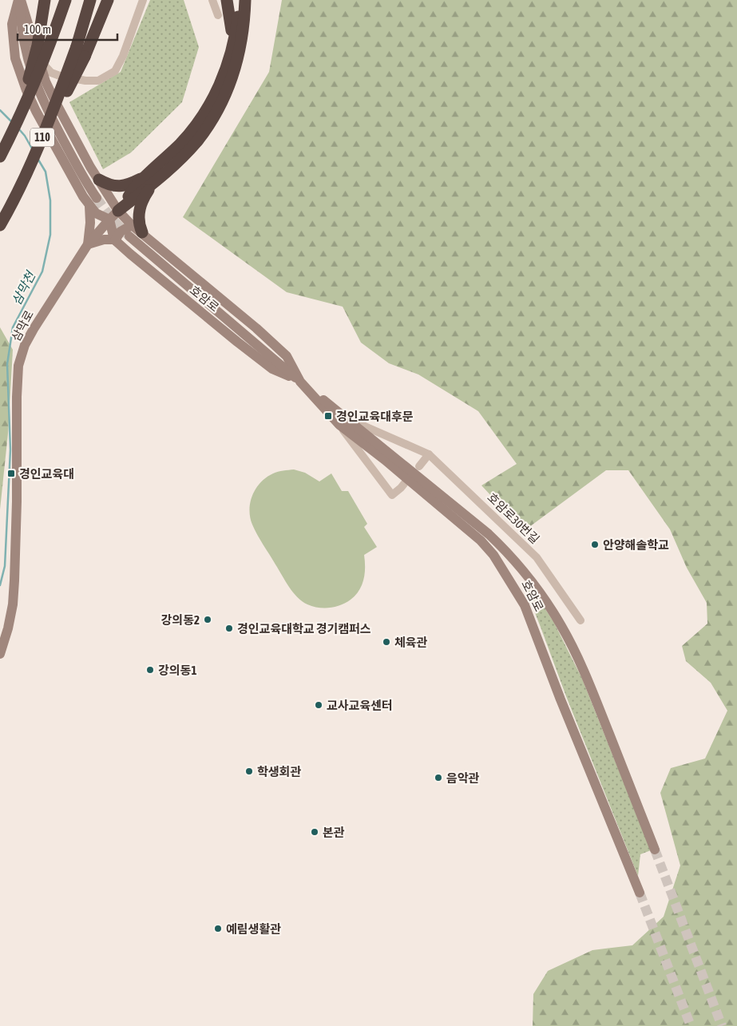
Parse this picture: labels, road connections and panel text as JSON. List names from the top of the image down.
{
  "streets": {
    "highway": ["110"],
    "main road": ["호암로", "삼막로"],
    "street": ["호암로30번길"]
  },
  "crossings": [
    ["호암로", "삼막로"],
    ["호암로", "호암로30번길"]
  ],
  "water": ["삼막천"],
  "places": {
    "transit": ["경인교육대후문", "경인교육대"],
    "other": [
      "안양해솔학교",
      "강의동2",
      "경인교육대학교 경기캠퍼스",
      "체육관",
      "강의동1",
      "교사교육센터",
      "학생회관",
      "음악관",
      "본관",
      "예림생활관"
    ]
  },
  "scale_bar": "100 m"
}
